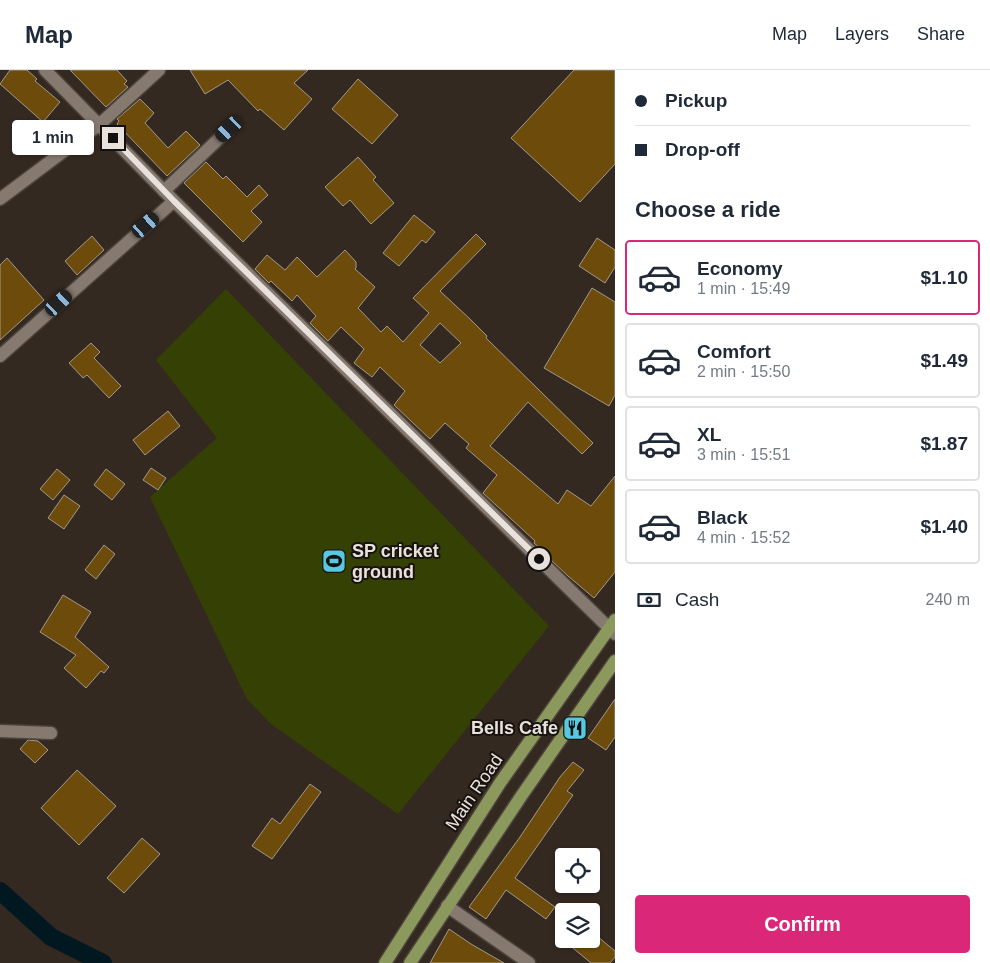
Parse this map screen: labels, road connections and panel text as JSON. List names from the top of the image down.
{
  "streets": {
    "main road": ["Main Road"]
  },
  "places": {
    "sports": ["SP cricket ground"],
    "restaurant": ["Bells Cafe"]
  },
  "page": {
    "header": "Map",
    "nav": ["Map", "Layers", "Share"],
    "banner": ["Pickup", "Drop-off"],
    "bubble": "1 min",
    "heading": "Choose a ride",
    "list": [
      {
        "name": "Economy",
        "note": "1 min · 15:49",
        "value": "$1.10"
      },
      {
        "name": "Comfort",
        "note": "2 min · 15:50",
        "value": "$1.49"
      },
      {
        "name": "XL",
        "note": "3 min · 15:51",
        "value": "$1.87"
      },
      {
        "name": "Black",
        "note": "4 min · 15:52",
        "value": "$1.40"
      }
    ],
    "pay": ["Cash", "240 m"],
    "buttons": "Confirm"
  }
}
